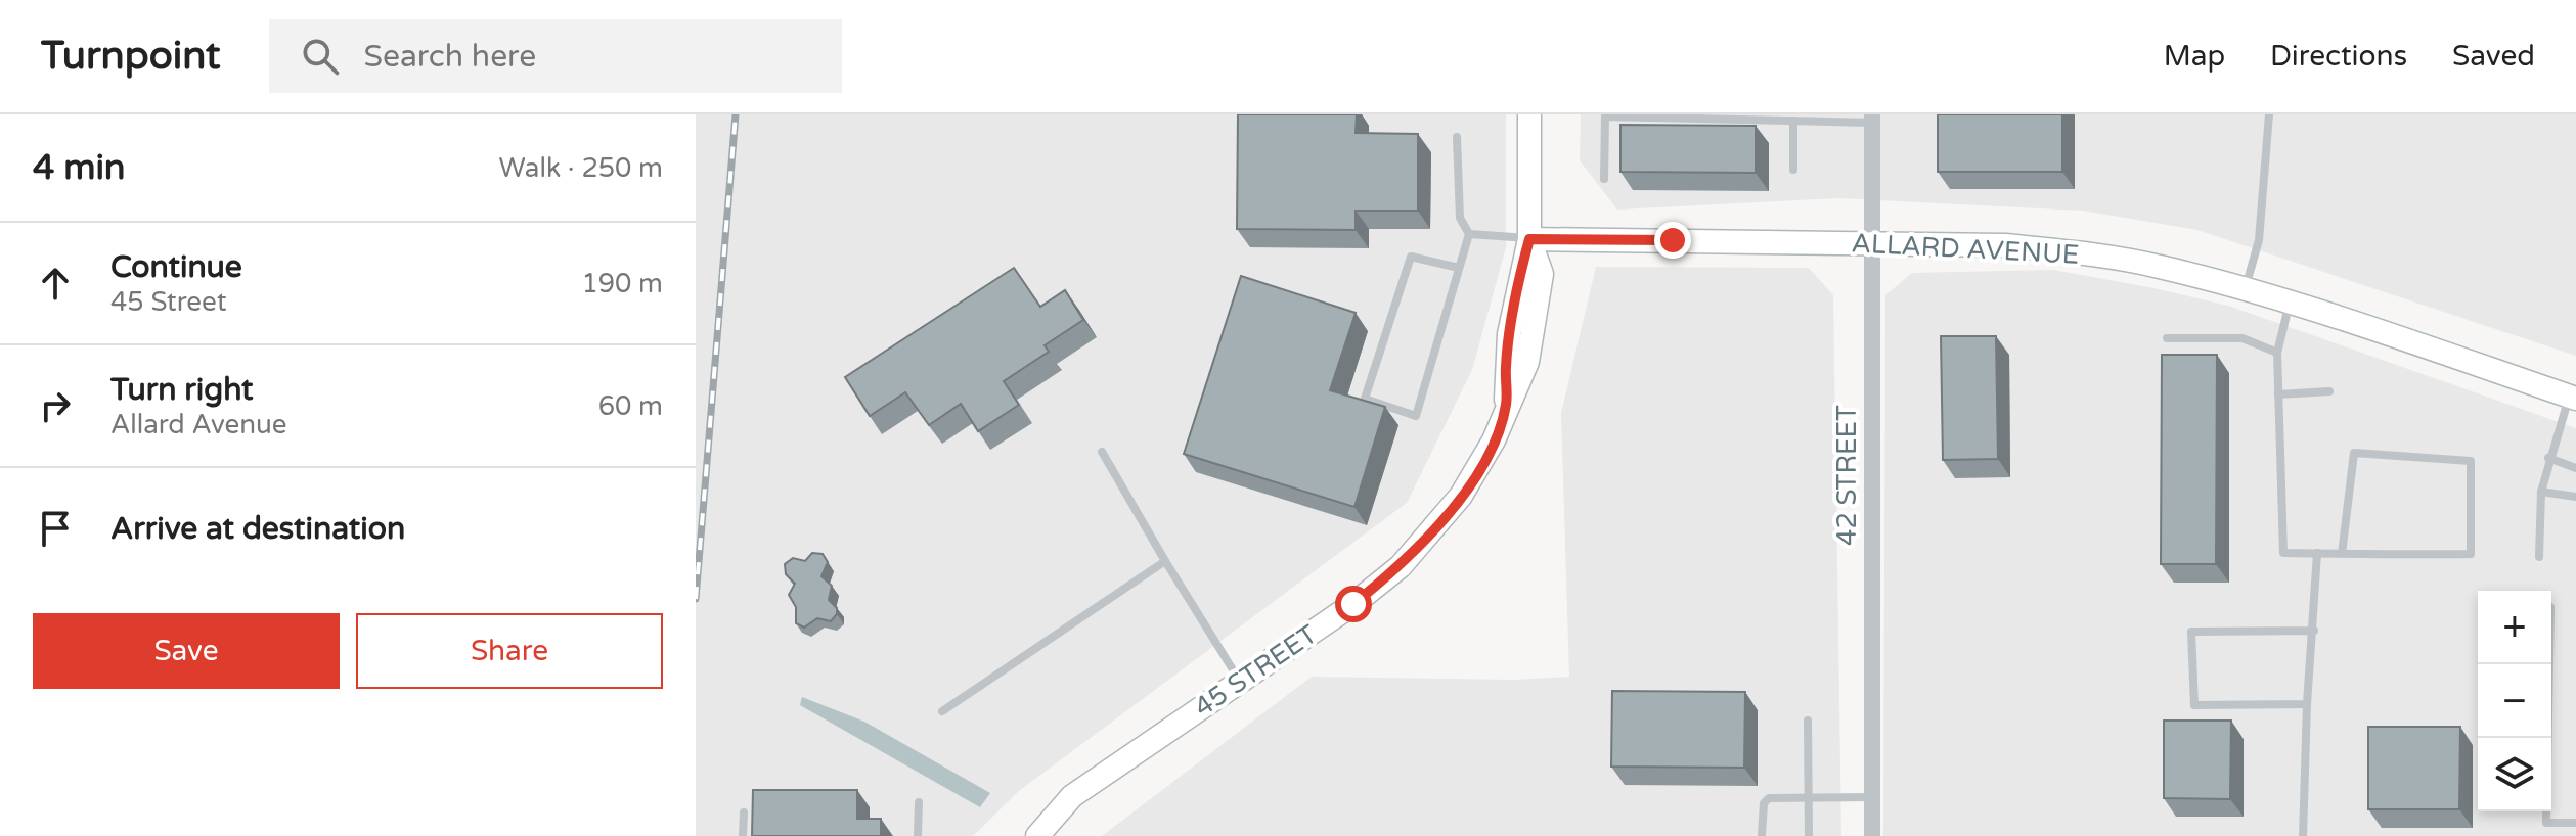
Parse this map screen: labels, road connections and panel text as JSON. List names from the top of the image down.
{
  "streets": {
    "street": ["ALLARD AVENUE", "42 STREET", "45 STREET"]
  },
  "crossings": [
    ["ALLARD AVENUE", "42 STREET"],
    ["ALLARD AVENUE", "45 STREET"]
  ],
  "page": {
    "header": "Turnpoint",
    "search": "Search here",
    "nav": ["Map", "Directions", "Saved"],
    "heading": ["4 min", "Walk · 250 m"],
    "list": [
      ["Continue", "45 Street", "190 m"],
      ["Turn right", "Allard Avenue", "60 m"],
      "Arrive at destination"
    ],
    "buttons": ["Save", "Share"],
    "map_buttons": ["+", "−"]
  }
}
